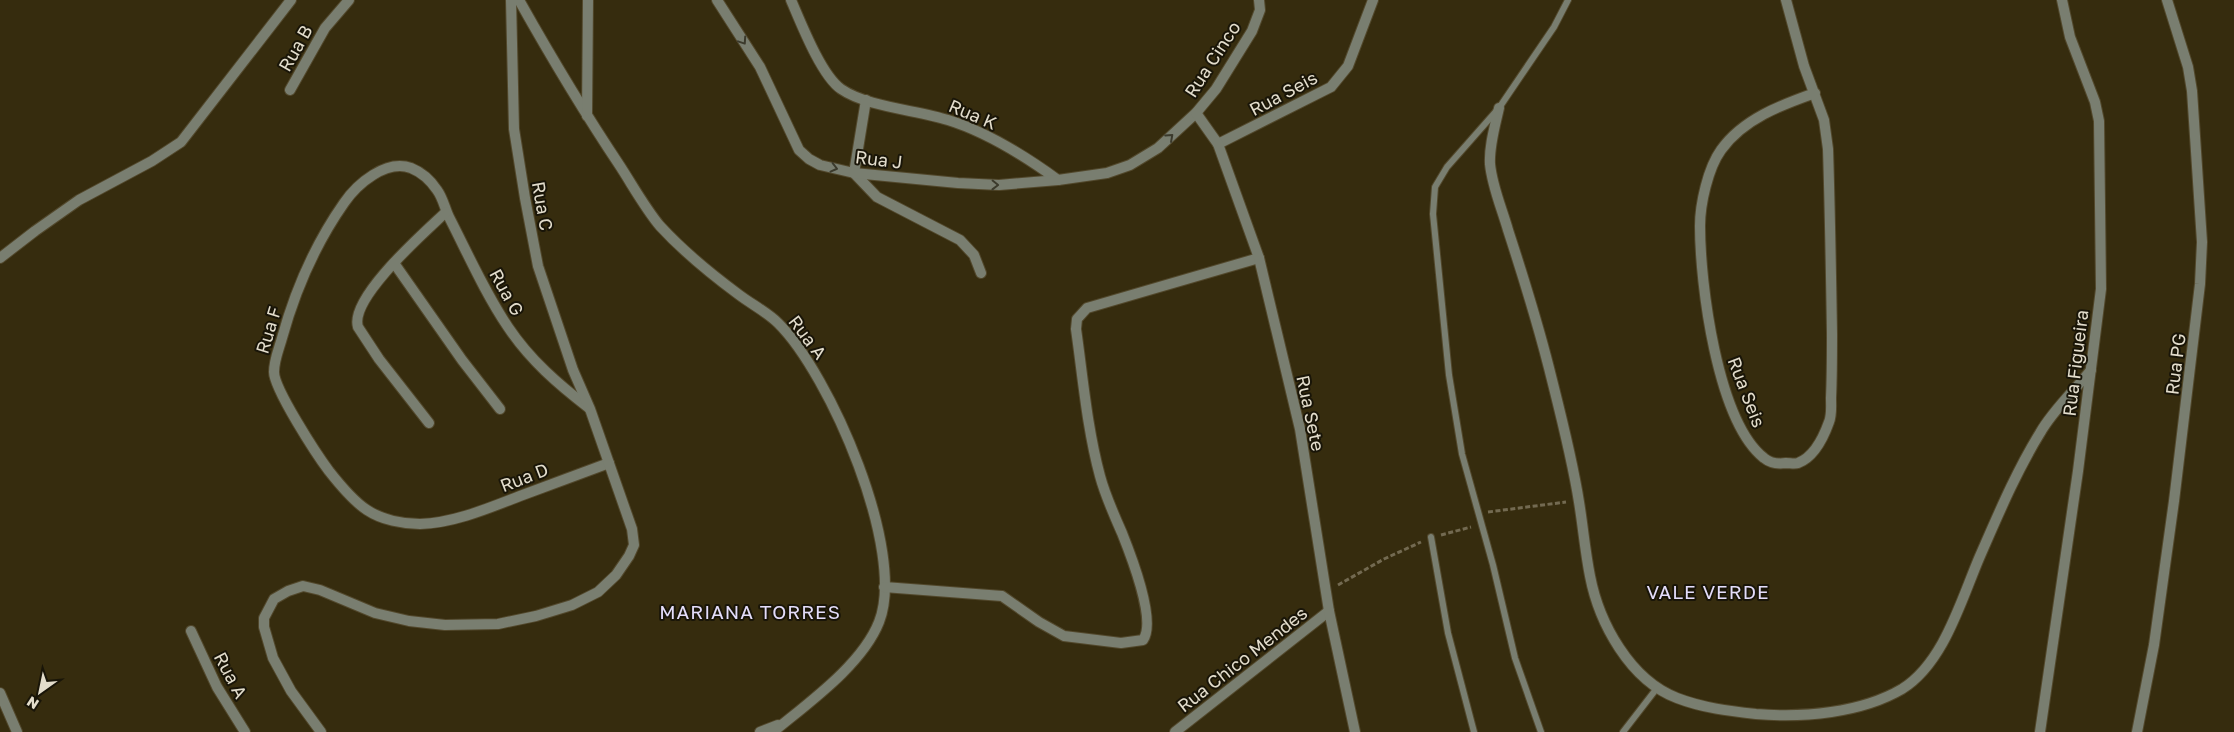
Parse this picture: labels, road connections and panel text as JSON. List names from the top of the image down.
{
  "streets": {
    "street": [
      "Rua B",
      "Rua Cinco",
      "Rua Seis",
      "Rua K",
      "Rua J",
      "Rua C",
      "Rua G",
      "Rua F",
      "Rua A",
      "Rua Figueira",
      "Rua PG",
      "Rua Sete",
      "Rua D",
      "Rua Chico Mendes"
    ]
  },
  "crossings": [
    ["Rua Cinco", "Rua J"],
    ["Rua Cinco", "Rua Sete"],
    ["Rua Seis", "Rua Sete"],
    ["Rua K", "Rua J"],
    ["Rua C", "Rua G"],
    ["Rua G", "Rua F"],
    ["Rua F", "Rua D"],
    ["Rua Sete", "Rua Chico Mendes"]
  ],
  "one_way": ["Rua Cinco"],
  "districts": ["VALE VERDE", "MARIANA TORRES"],
  "north": "bottom left"
}
